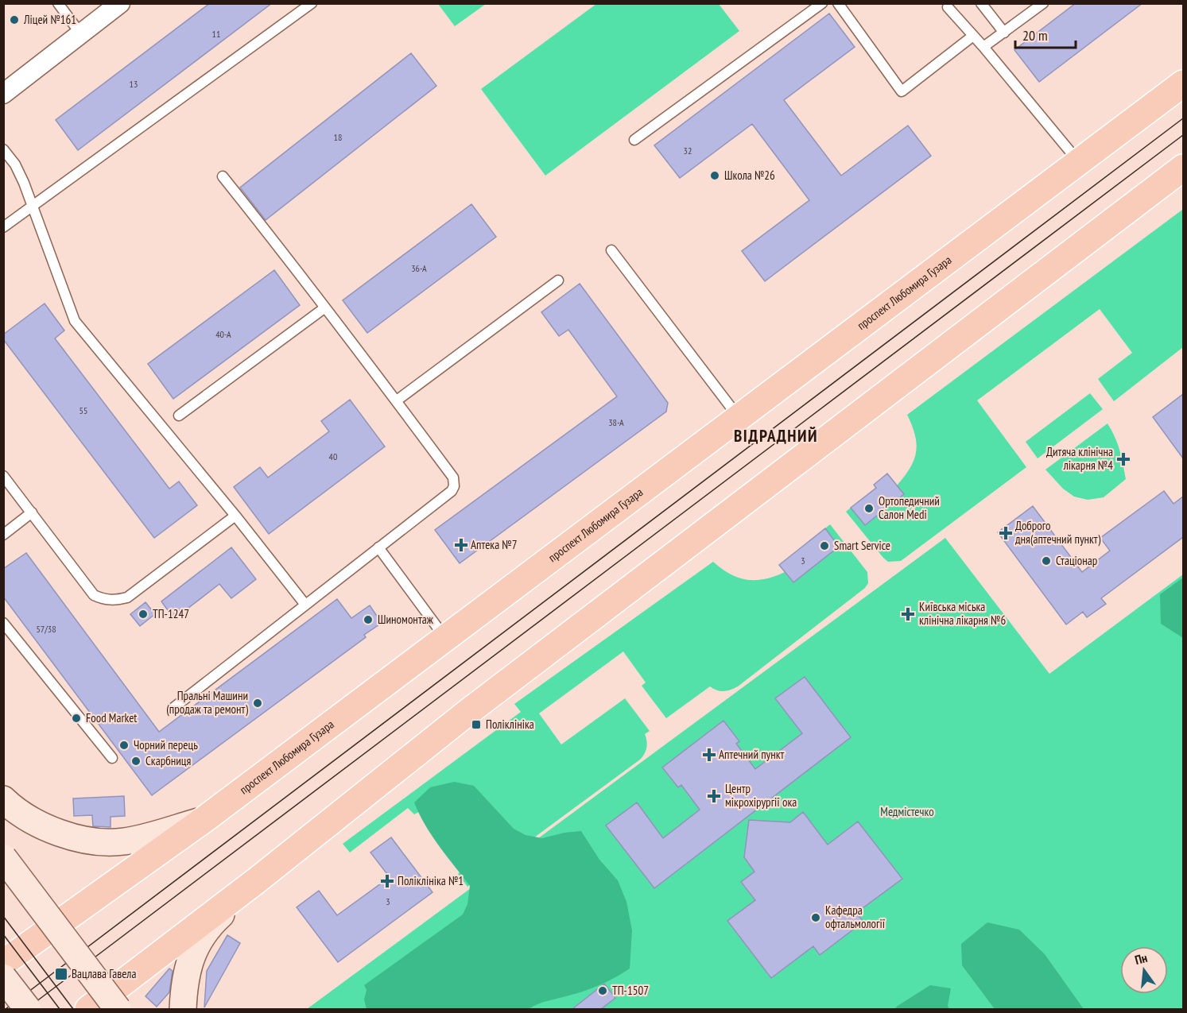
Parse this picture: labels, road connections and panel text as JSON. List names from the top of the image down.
{
  "streets": {
    "main road": ["проспект Любомира Гузара"]
  },
  "districts": ["ВІДРАДНИЙ"],
  "parks": ["Медмістечко"],
  "places": {
    "other": [
      "Ліцей №161",
      "Школа №26",
      "Ортопедичний Салон Medi",
      "Smart Service",
      "Стаціонар",
      "ТП-1247",
      "Шиномонтаж",
      "Пральні Машини (продаж та ремонт)",
      "Food Market",
      "Чорний перець",
      "Скарбниця",
      "Кафедра офтальмології",
      "ТП-1507"
    ],
    "health": [
      "Дитяча клінічна лікарня №4",
      "Доброго дня(аптечний пункт)",
      "Аптека №7",
      "Київська міська клінічна лікарня №6",
      "Аптечний пункт",
      "Центр мікрохірургії ока",
      "Поліклініка №1"
    ],
    "transit": ["Поліклініка", "Вацлава Гавела"]
  },
  "house_numbers": [
    "11",
    "13",
    "18",
    "32",
    "36-А",
    "40-А",
    "55",
    "38-А",
    "40",
    "3",
    "57/38",
    "3"
  ],
  "scale_bar": "20 m",
  "north": "top"
}
